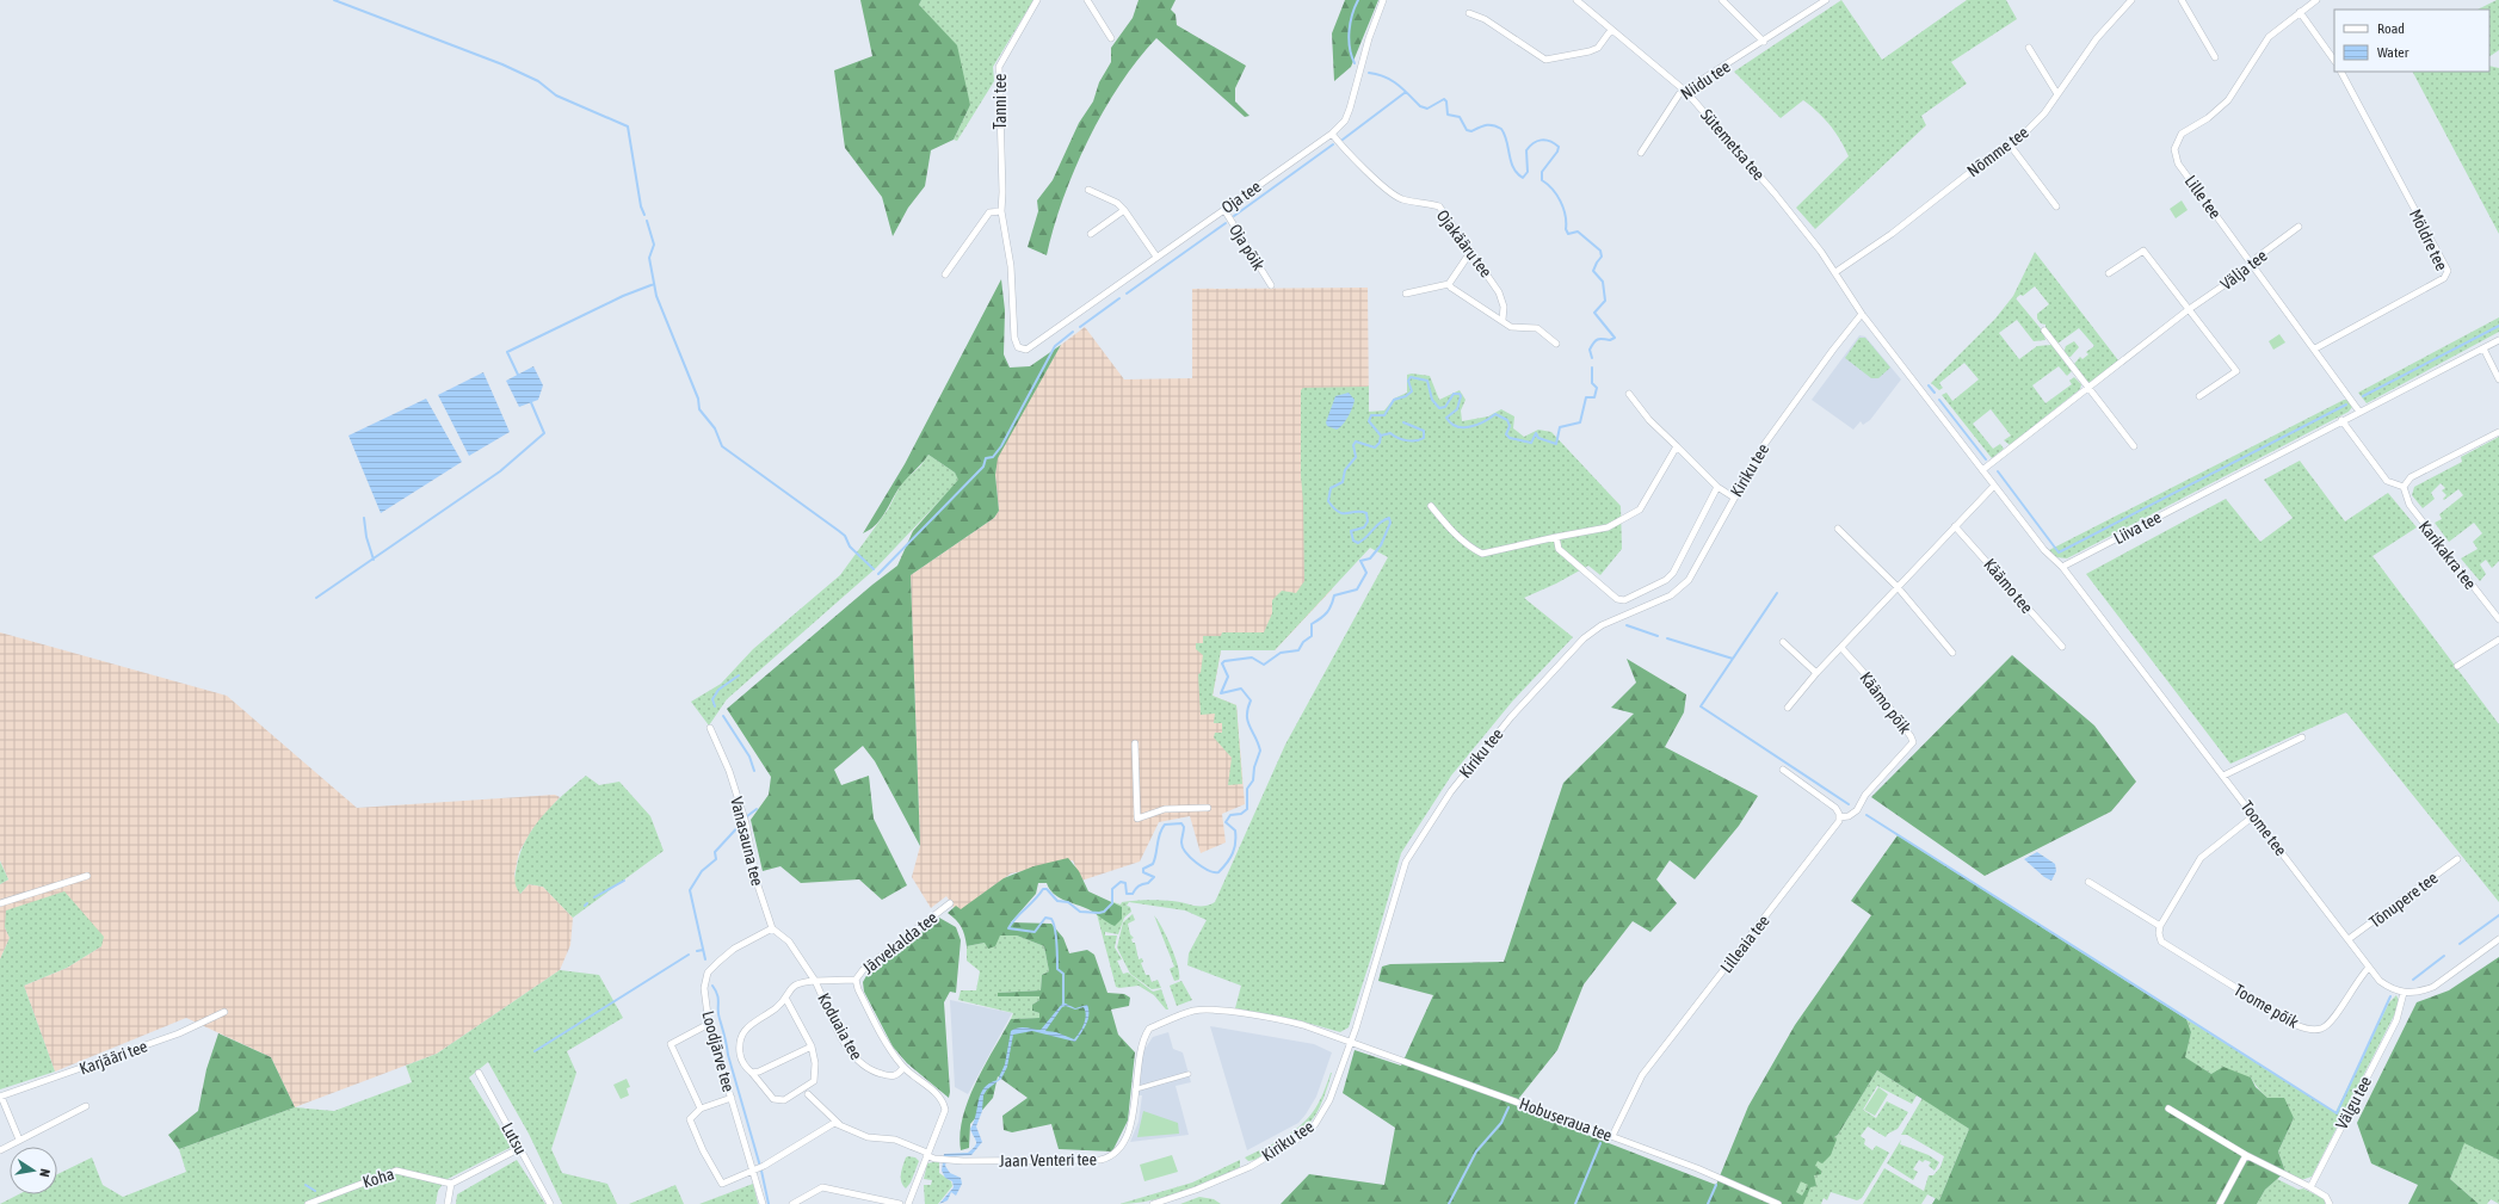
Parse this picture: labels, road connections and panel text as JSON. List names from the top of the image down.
{
  "streets": {
    "street": [
      "Niidu tee",
      "Tanni tee",
      "Sütemetsa tee",
      "Nõmme tee",
      "Oja tee",
      "Lille tee",
      "Möldre tee",
      "Ojakääru tee",
      "Oja põik",
      "Välja tee",
      "Kiriku tee",
      "Liiva tee",
      "Karikakra tee",
      "Käämo tee",
      "Käämo põik",
      "Toome tee",
      "Vanasauna tee",
      "Tõnupere tee",
      "Järvekalda tee",
      "Lilleaia tee",
      "Toome põik",
      "Koduaia tee",
      "Loodjärve tee",
      "Karjääri tee",
      "Välgu tee",
      "Hobuseraua tee",
      "Lutsu",
      "Jaan Venteri tee",
      "Koha"
    ]
  },
  "crossings": [
    ["Niidu tee", "Sütemetsa tee"],
    ["Tanni tee", "Oja tee"],
    ["Sütemetsa tee", "Nõmme tee"],
    ["Sütemetsa tee", "Kiriku tee"],
    ["Oja tee", "Ojakääru tee"],
    ["Oja tee", "Oja põik"],
    ["Lille tee", "Möldre tee"],
    ["Lille tee", "Välja tee"],
    ["Lille tee", "Liiva tee"],
    ["Kiriku tee", "Hobuseraua tee"],
    ["Kiriku tee", "Jaan Venteri tee"],
    ["Liiva tee", "Toome tee"],
    ["Käämo põik", "Lilleaia tee"],
    ["Toome tee", "Tõnupere tee"],
    ["Toome tee", "Toome põik"],
    ["Toome tee", "Välgu tee"],
    ["Vanasauna tee", "Loodjärve tee"],
    ["Järvekalda tee", "Koduaia tee"],
    ["Järvekalda tee", "Jaan Venteri tee"],
    ["Lilleaia tee", "Hobuseraua tee"],
    ["Hobuseraua tee", "Jaan Venteri tee"]
  ],
  "legend": ["Road", "Water"],
  "north": "right"
}
